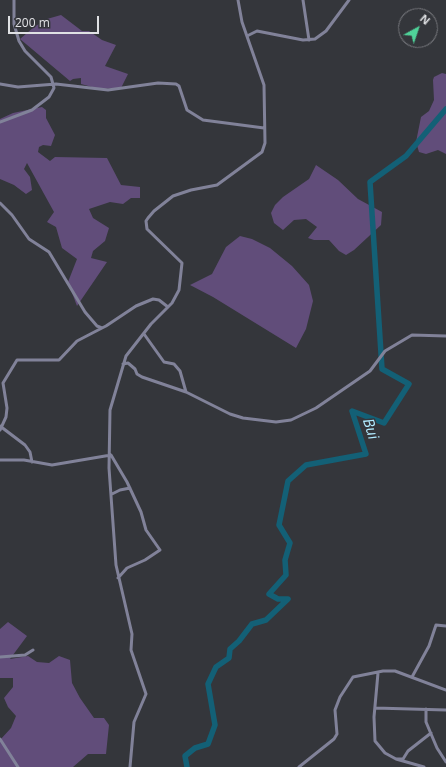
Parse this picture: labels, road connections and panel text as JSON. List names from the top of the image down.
{
  "water": ["Bui"],
  "scale_bar": "200 m",
  "north": "top right"
}
